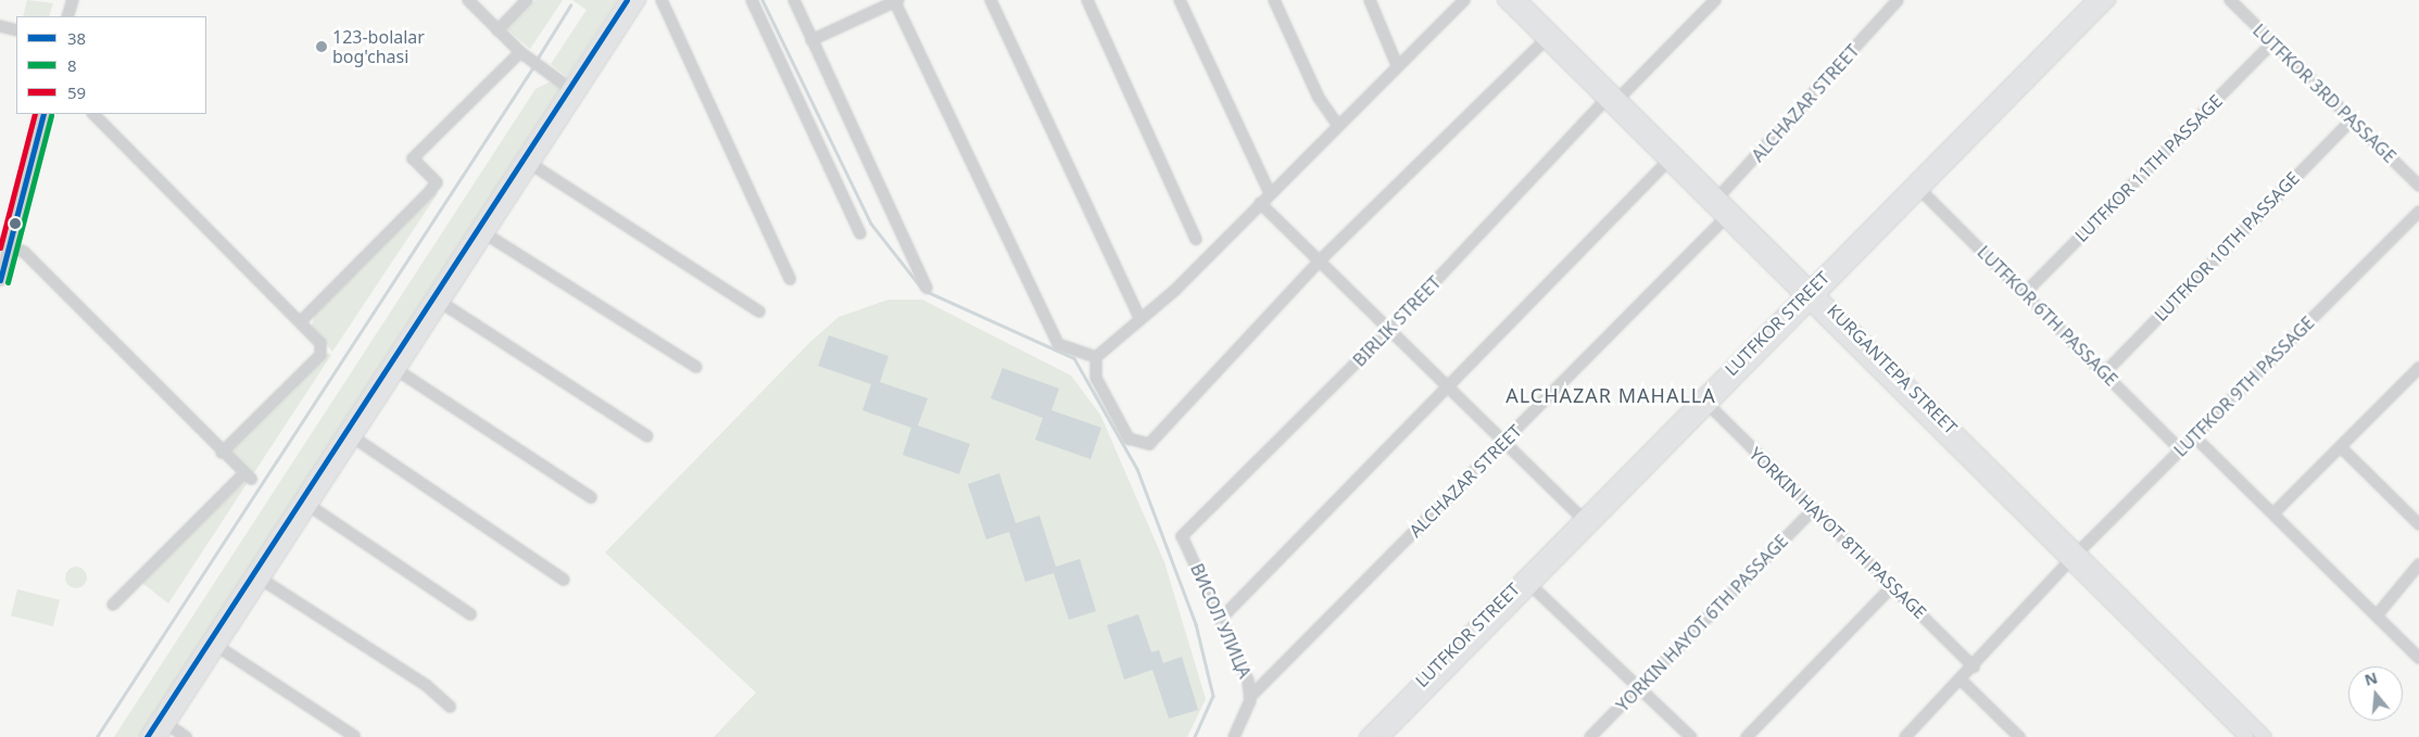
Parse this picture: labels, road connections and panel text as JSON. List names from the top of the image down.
{
  "streets": {
    "main road": ["LUTFKOR STREET", "KURGANTEPA STREET"],
    "street": [
      "LUTFKOR 3RD PASSAGE",
      "ALCHAZAR STREET",
      "LUTFKOR 11TH PASSAGE",
      "LUTFKOR 10TH PASSAGE",
      "LUTFKOR 6TH PASSAGE",
      "BIRLIK STREET",
      "LUTFKOR 9TH PASSAGE",
      "YORKIN HAYOT 8TH PASSAGE",
      "ВИСОЛ УЛИЦА",
      "YORKIN HAYOT 6TH PASSAGE"
    ]
  },
  "crossings": [
    ["LUTFKOR 3RD PASSAGE", "LUTFKOR 11TH PASSAGE"],
    ["LUTFKOR 3RD PASSAGE", "LUTFKOR 10TH PASSAGE"],
    ["ALCHAZAR STREET", "KURGANTEPA STREET"],
    ["ALCHAZAR STREET", "ВИСОЛ УЛИЦА"],
    ["LUTFKOR 11TH PASSAGE", "LUTFKOR 6TH PASSAGE"],
    ["LUTFKOR 10TH PASSAGE", "LUTFKOR 6TH PASSAGE"],
    ["LUTFKOR 6TH PASSAGE", "LUTFKOR STREET"],
    ["LUTFKOR 6TH PASSAGE", "LUTFKOR 9TH PASSAGE"],
    ["BIRLIK STREET", "KURGANTEPA STREET"],
    ["BIRLIK STREET", "ВИСОЛ УЛИЦА"],
    ["LUTFKOR STREET", "KURGANTEPA STREET"],
    ["LUTFKOR STREET", "YORKIN HAYOT 8TH PASSAGE"],
    ["KURGANTEPA STREET", "LUTFKOR 9TH PASSAGE"],
    ["LUTFKOR 9TH PASSAGE", "YORKIN HAYOT 8TH PASSAGE"],
    ["YORKIN HAYOT 8TH PASSAGE", "YORKIN HAYOT 6TH PASSAGE"]
  ],
  "districts": ["ALCHAZAR MAHALLA"],
  "places": ["123-bolalar bog'chasi"],
  "lines": ["transit line 38", "transit line 59", "transit line 8"],
  "legend": ["38", "8", "59"],
  "north": "top"
}
